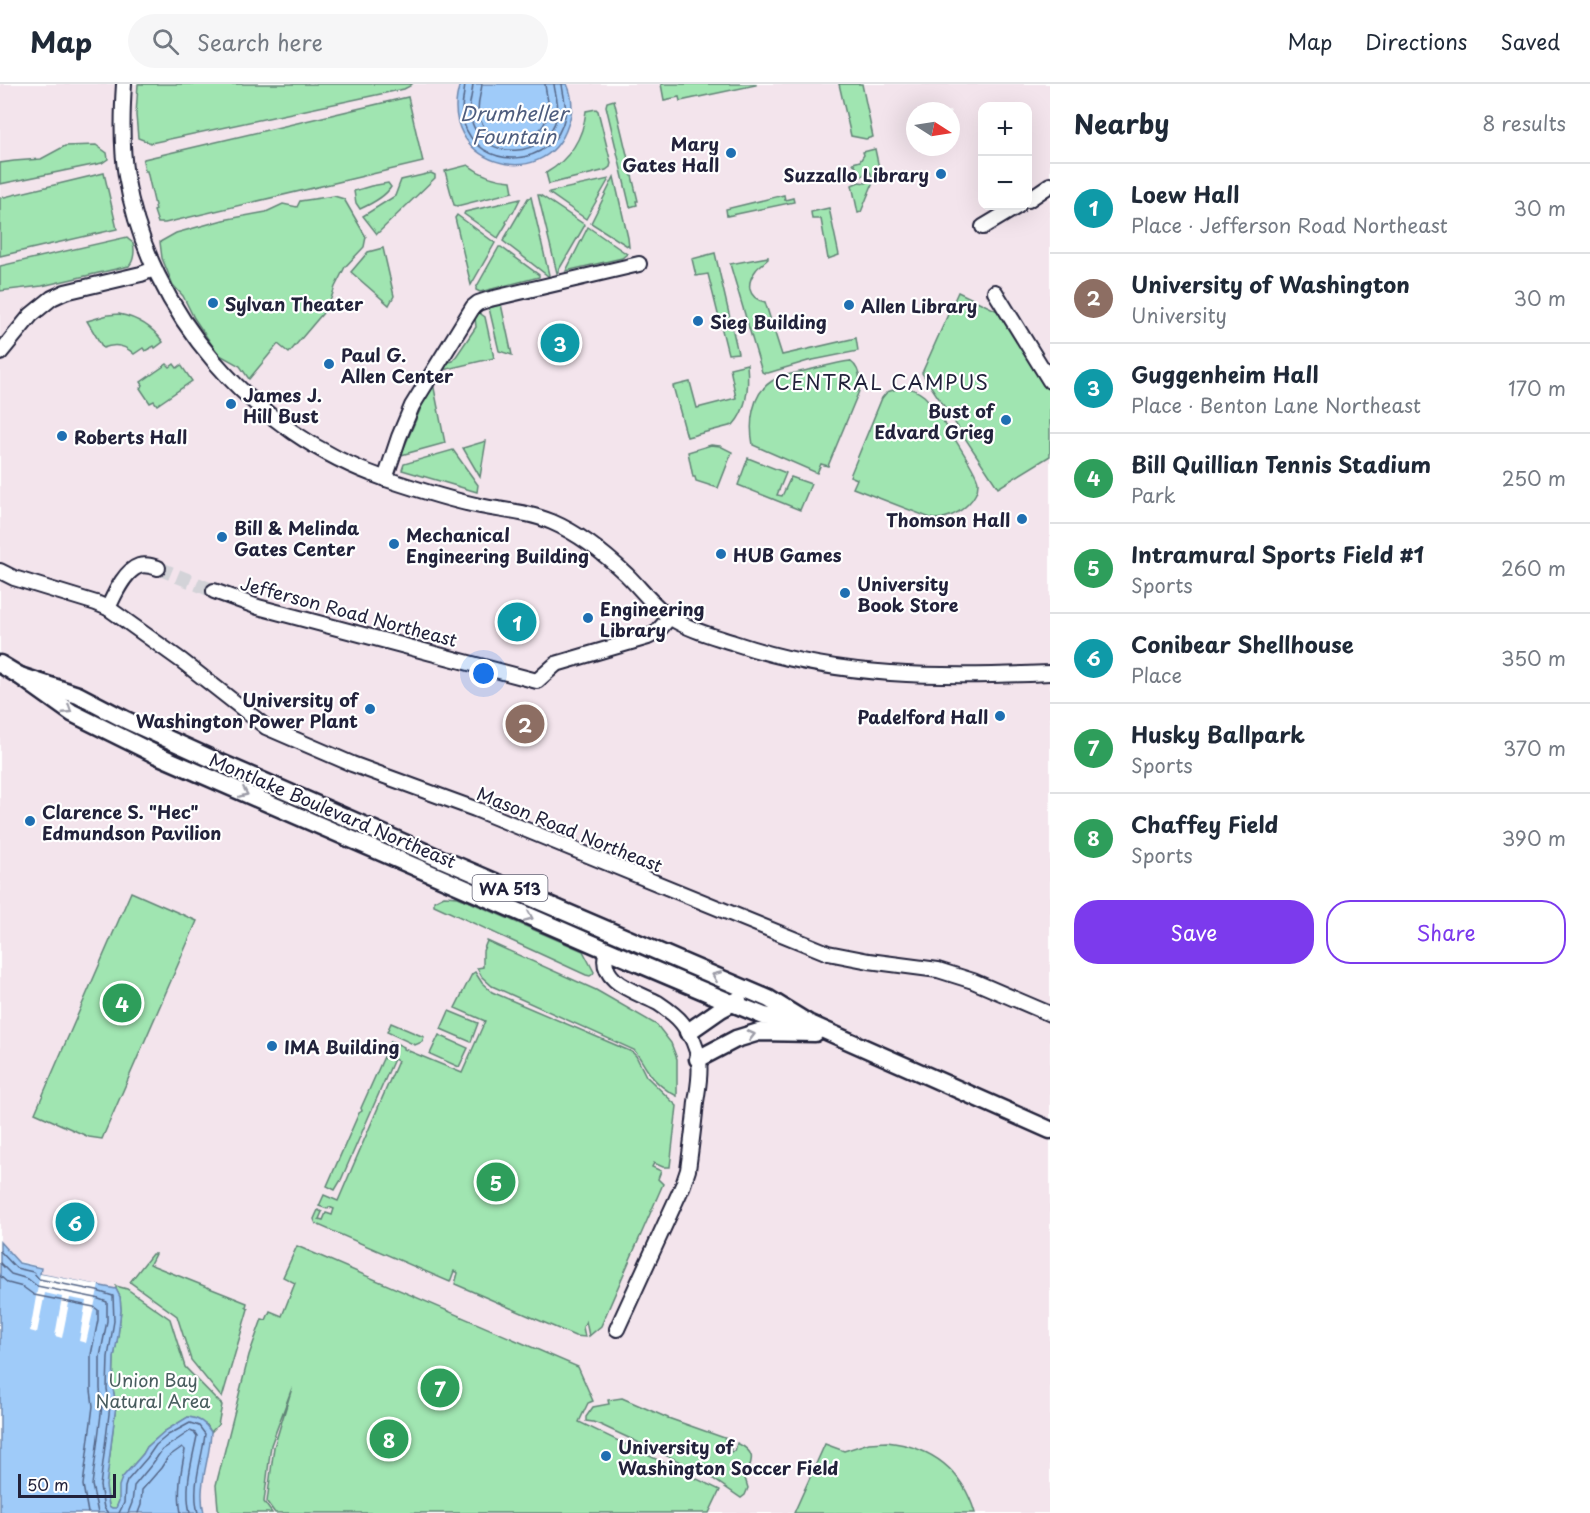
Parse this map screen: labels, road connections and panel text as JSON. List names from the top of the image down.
{
  "streets": {
    "main road": ["Montlake Boulevard Northeast", "WA 513"],
    "street": ["Jefferson Road Northeast", "Mason Road Northeast"]
  },
  "districts": ["CENTRAL CAMPUS"],
  "water": ["Drumheller Fountain"],
  "parks": ["Union Bay Natural Area"],
  "places": [
    "Mary Gates Hall",
    "Suzzallo Library",
    "Sylvan Theater",
    "Allen Library",
    "Sieg Building",
    "Paul G. Allen Center",
    "James J. Hill Bust",
    "Bust of Edvard Grieg",
    "Roberts Hall",
    "Thomson Hall",
    "Bill & Melinda Gates Center",
    "Mechanical Engineering Building",
    "HUB Games",
    "University Book Store",
    "Engineering Library",
    "University of Washington Power Plant",
    "Padelford Hall",
    "Clarence S. \"Hec\" Edmundson Pavilion",
    "IMA Building",
    "University of Washington Soccer Field"
  ],
  "scale_bar": "50 m",
  "north": "right",
  "page": {
    "header": "Map",
    "search": "Search here",
    "nav": ["Map", "Directions", "Saved"],
    "heading": ["Nearby", "8 results"],
    "map_buttons": ["+", "−"],
    "list": [
      {
        "mark": "1",
        "name": "Loew Hall",
        "note": "Place · Jefferson Road Northeast",
        "value": "30 m"
      },
      {
        "mark": "2",
        "name": "University of Washington",
        "note": "University",
        "value": "30 m"
      },
      {
        "mark": "3",
        "name": "Guggenheim Hall",
        "note": "Place · Benton Lane Northeast",
        "value": "170 m"
      },
      {
        "mark": "4",
        "name": "Bill Quillian Tennis Stadium",
        "note": "Park",
        "value": "250 m"
      },
      {
        "mark": "5",
        "name": "Intramural Sports Field #1",
        "note": "Sports",
        "value": "260 m"
      },
      {
        "mark": "6",
        "name": "Conibear Shellhouse",
        "note": "Place",
        "value": "350 m"
      },
      {
        "mark": "7",
        "name": "Husky Ballpark",
        "note": "Sports",
        "value": "370 m"
      },
      {
        "mark": "8",
        "name": "Chaffey Field",
        "note": "Sports",
        "value": "390 m"
      }
    ],
    "pins": [
      "3",
      "1",
      "2",
      "4",
      "5",
      "6",
      "7",
      "8"
    ],
    "buttons": ["Save", "Share"],
    "scale": "50 m"
  }
}
